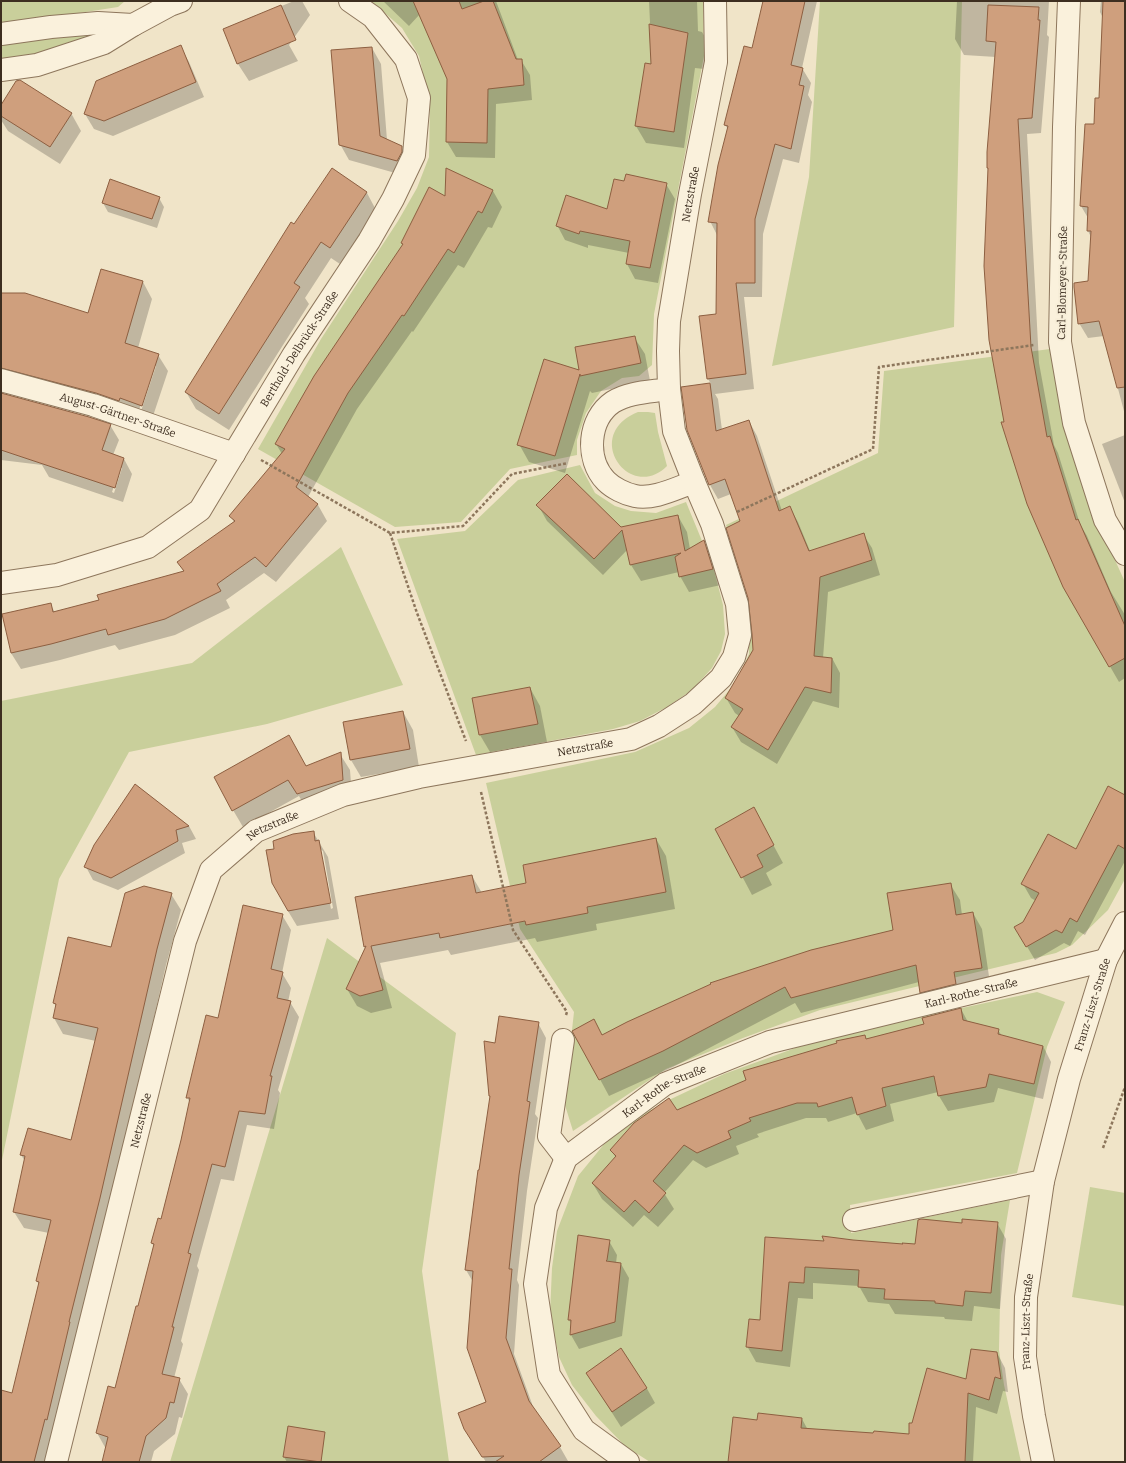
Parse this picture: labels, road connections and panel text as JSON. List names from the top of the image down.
{
  "streets": {
    "street": [
      "Netzstraße",
      "Carl-Blomeyer-Straße",
      "Berthold-Delbrück-Straße",
      "August-Gärtner-Straße",
      "Karl-Rothe-Straße",
      "Franz-Liszt-Straße"
    ]
  },
  "crossings": [
    ["Berthold-Delbrück-Straße", "August-Gärtner-Straße"],
    ["Karl-Rothe-Straße", "Franz-Liszt-Straße"]
  ]
}
